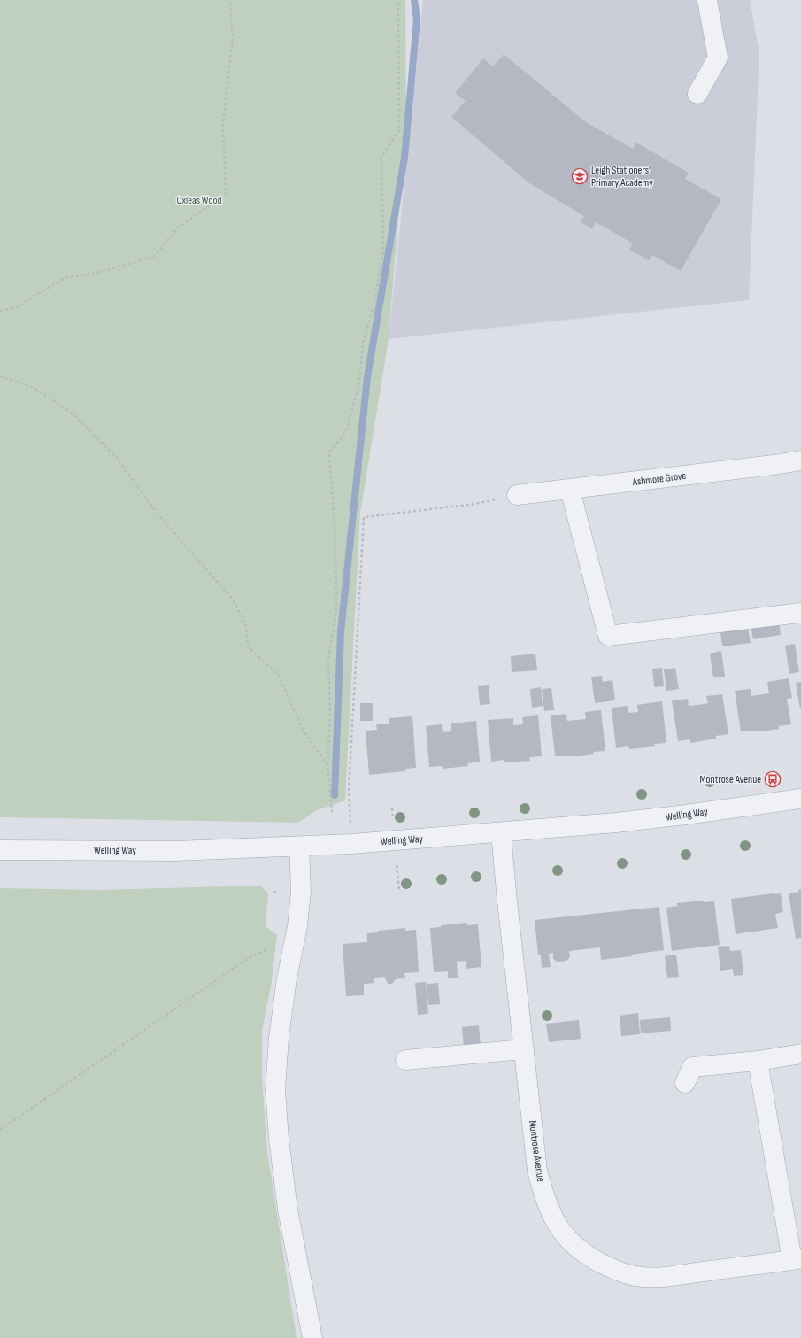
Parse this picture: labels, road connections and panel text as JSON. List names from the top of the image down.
{
  "streets": {
    "street": ["Ashmore Grove", "Welling Way", "Montrose Avenue"]
  },
  "crossings": [
    ["Welling Way", "Montrose Avenue"]
  ],
  "parks": ["Oxleas Wood"],
  "places": {
    "school or university": ["Leigh Stationers' Primary Academy"],
    "bus stop": ["Montrose Avenue"]
  }
}
